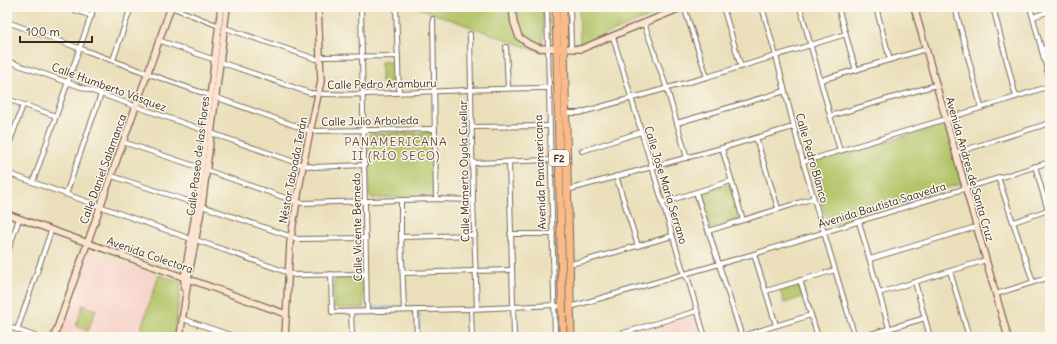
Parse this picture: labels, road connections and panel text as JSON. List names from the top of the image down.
{
  "streets": {
    "highway": ["F2", "Avenida Panamericana"],
    "street": [
      "Calle Pedro Aramburu",
      "Calle Humberto Vásquez",
      "Calle Julio Arboleda",
      "Calle Paseo de las Flores",
      "Calle Pedro Blanco",
      "Calle Daniel Salamanca",
      "Avenida Andres de Santa Cruz",
      "Néstor Taboada Terán",
      "Calle Mamerto Oyola Cuellar",
      "Calle Jose Maria Serrano",
      "Avenida Bautista Saavedra",
      "Calle Vicente Bernedo",
      "Avenida Colectora"
    ]
  },
  "crossings": [
    ["Calle Pedro Aramburu", "Calle Paseo de las Flores"],
    ["Calle Pedro Aramburu", "Calle Daniel Salamanca"],
    ["Calle Pedro Aramburu", "Néstor Taboada Terán"],
    ["Calle Pedro Aramburu", "Calle Mamerto Oyola Cuellar"],
    ["Calle Pedro Aramburu", "Avenida Panamericana"],
    ["Calle Pedro Aramburu", "Calle Vicente Bernedo"],
    ["Calle Humberto Vásquez", "Calle Paseo de las Flores"],
    ["Calle Humberto Vásquez", "Calle Daniel Salamanca"],
    ["Calle Humberto Vásquez", "Néstor Taboada Terán"],
    ["Calle Humberto Vásquez", "Calle Vicente Bernedo"],
    ["Calle Julio Arboleda", "Calle Paseo de las Flores"],
    ["Calle Julio Arboleda", "Calle Daniel Salamanca"],
    ["Calle Julio Arboleda", "Néstor Taboada Terán"],
    ["Calle Julio Arboleda", "Calle Vicente Bernedo"],
    ["Calle Paseo de las Flores", "Avenida Colectora"],
    ["Calle Pedro Blanco", "Avenida Bautista Saavedra"],
    ["Calle Daniel Salamanca", "Avenida Colectora"],
    ["Avenida Andres de Santa Cruz", "Avenida Bautista Saavedra"],
    ["Néstor Taboada Terán", "Avenida Colectora"],
    ["Avenida Panamericana", "Avenida Bautista Saavedra"],
    ["Calle Jose Maria Serrano", "Avenida Bautista Saavedra"]
  ],
  "districts": ["PANAMERICANA II (RÍO SECO)"],
  "scale_bar": "100 m"
}
